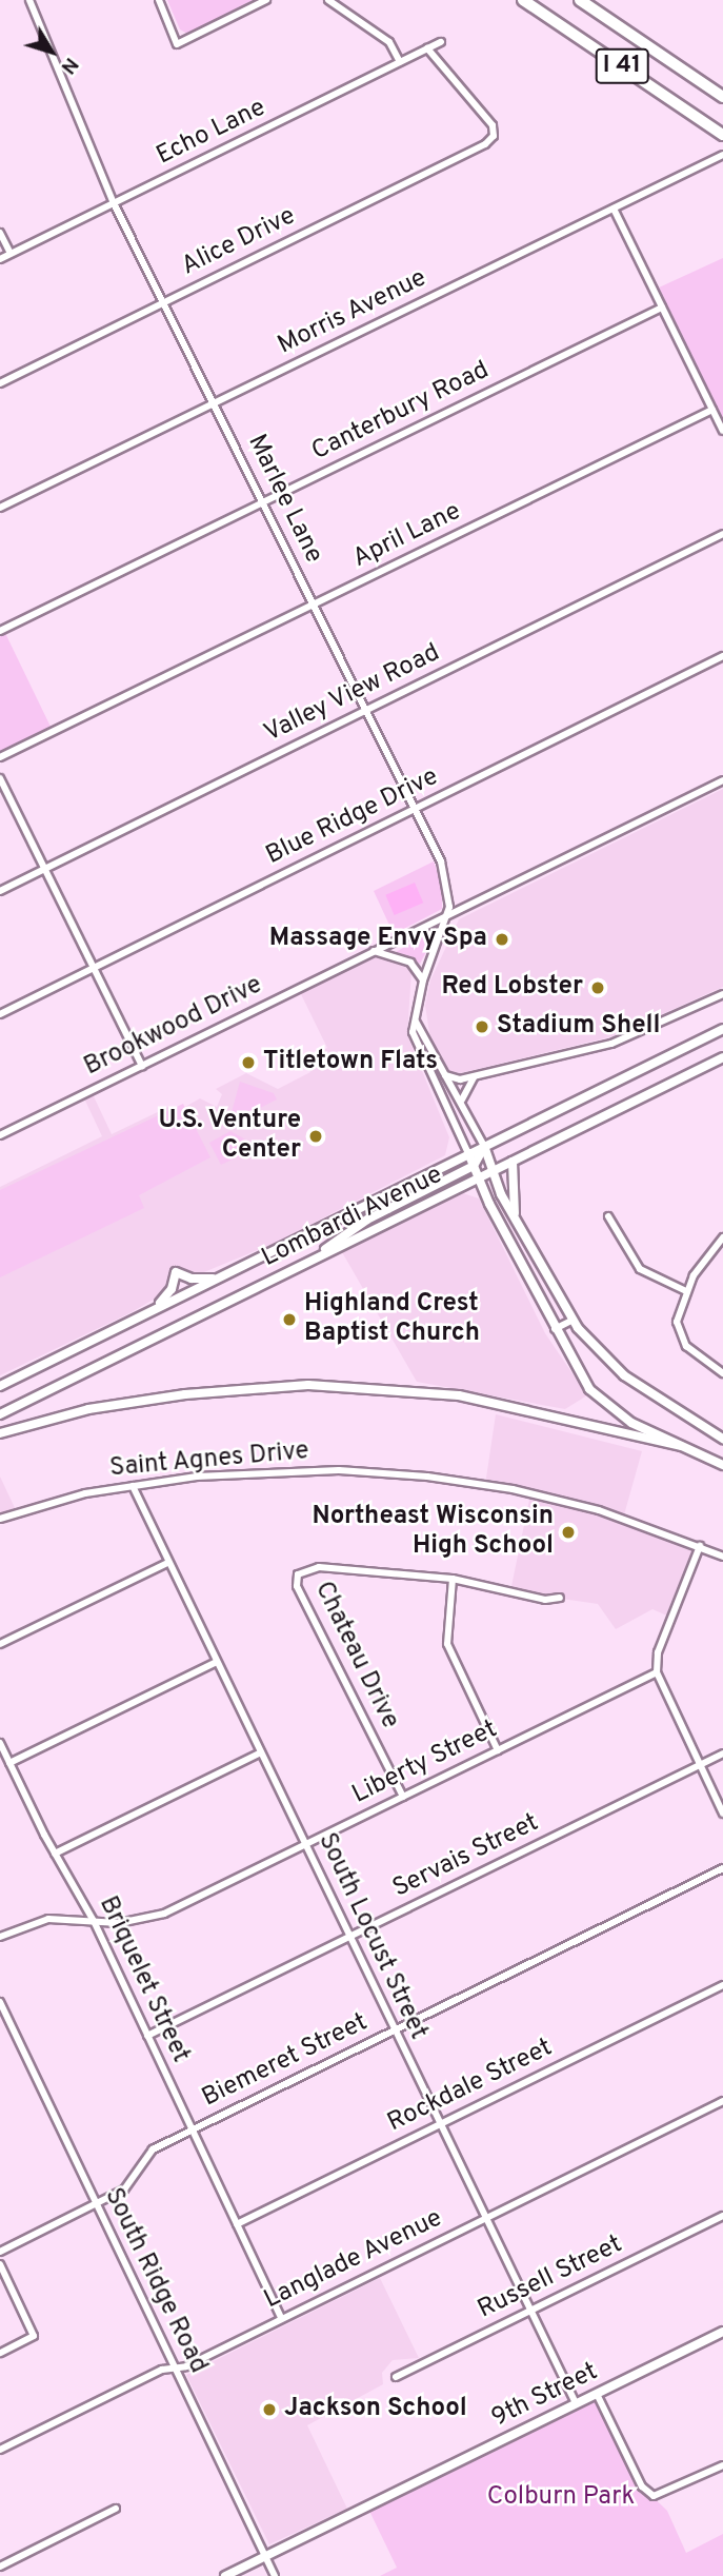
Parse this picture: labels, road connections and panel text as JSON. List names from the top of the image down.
{
  "streets": {
    "highway": ["I 41"],
    "main road": ["Lombardi Avenue", "9th Street"],
    "street": [
      "Echo Lane",
      "Alice Drive",
      "Morris Avenue",
      "Canterbury Road",
      "Marlee Lane",
      "April Lane",
      "Valley View Road",
      "Blue Ridge Drive",
      "Brookwood Drive",
      "Saint Agnes Drive",
      "Chateau Drive",
      "Liberty Street",
      "Servais Street",
      "South Locust Street",
      "Briquelet Street",
      "Biemeret Street",
      "Rockdale Street",
      "Langlade Avenue",
      "Russell Street",
      "South Ridge Road"
    ]
  },
  "crossings": [
    ["Echo Lane", "Alice Drive"],
    ["Echo Lane", "Marlee Lane"],
    ["Alice Drive", "Marlee Lane"],
    ["Morris Avenue", "Marlee Lane"],
    ["Canterbury Road", "Marlee Lane"],
    ["Marlee Lane", "April Lane"],
    ["Marlee Lane", "Valley View Road"],
    ["Marlee Lane", "Blue Ridge Drive"],
    ["Marlee Lane", "Brookwood Drive"],
    ["Marlee Lane", "Lombardi Avenue"],
    ["Saint Agnes Drive", "South Locust Street"],
    ["Chateau Drive", "Liberty Street"],
    ["Liberty Street", "South Locust Street"],
    ["Liberty Street", "Briquelet Street"],
    ["Servais Street", "South Locust Street"],
    ["Servais Street", "Briquelet Street"],
    ["South Locust Street", "Biemeret Street"],
    ["South Locust Street", "Rockdale Street"],
    ["South Locust Street", "Langlade Avenue"],
    ["South Locust Street", "Russell Street"],
    ["South Locust Street", "9th Street"],
    ["Briquelet Street", "Biemeret Street"],
    ["Briquelet Street", "Rockdale Street"],
    ["Briquelet Street", "Langlade Avenue"],
    ["Biemeret Street", "South Ridge Road"],
    ["Langlade Avenue", "South Ridge Road"],
    ["South Ridge Road", "9th Street"]
  ],
  "parks": ["Colburn Park"],
  "places": [
    "Massage Envy Spa",
    "Red Lobster",
    "Stadium Shell",
    "Titletown Flats",
    "U.S. Venture Center",
    "Highland Crest Baptist Church",
    "Northeast Wisconsin High School",
    "Jackson School"
  ],
  "north": "bottom right"
}
